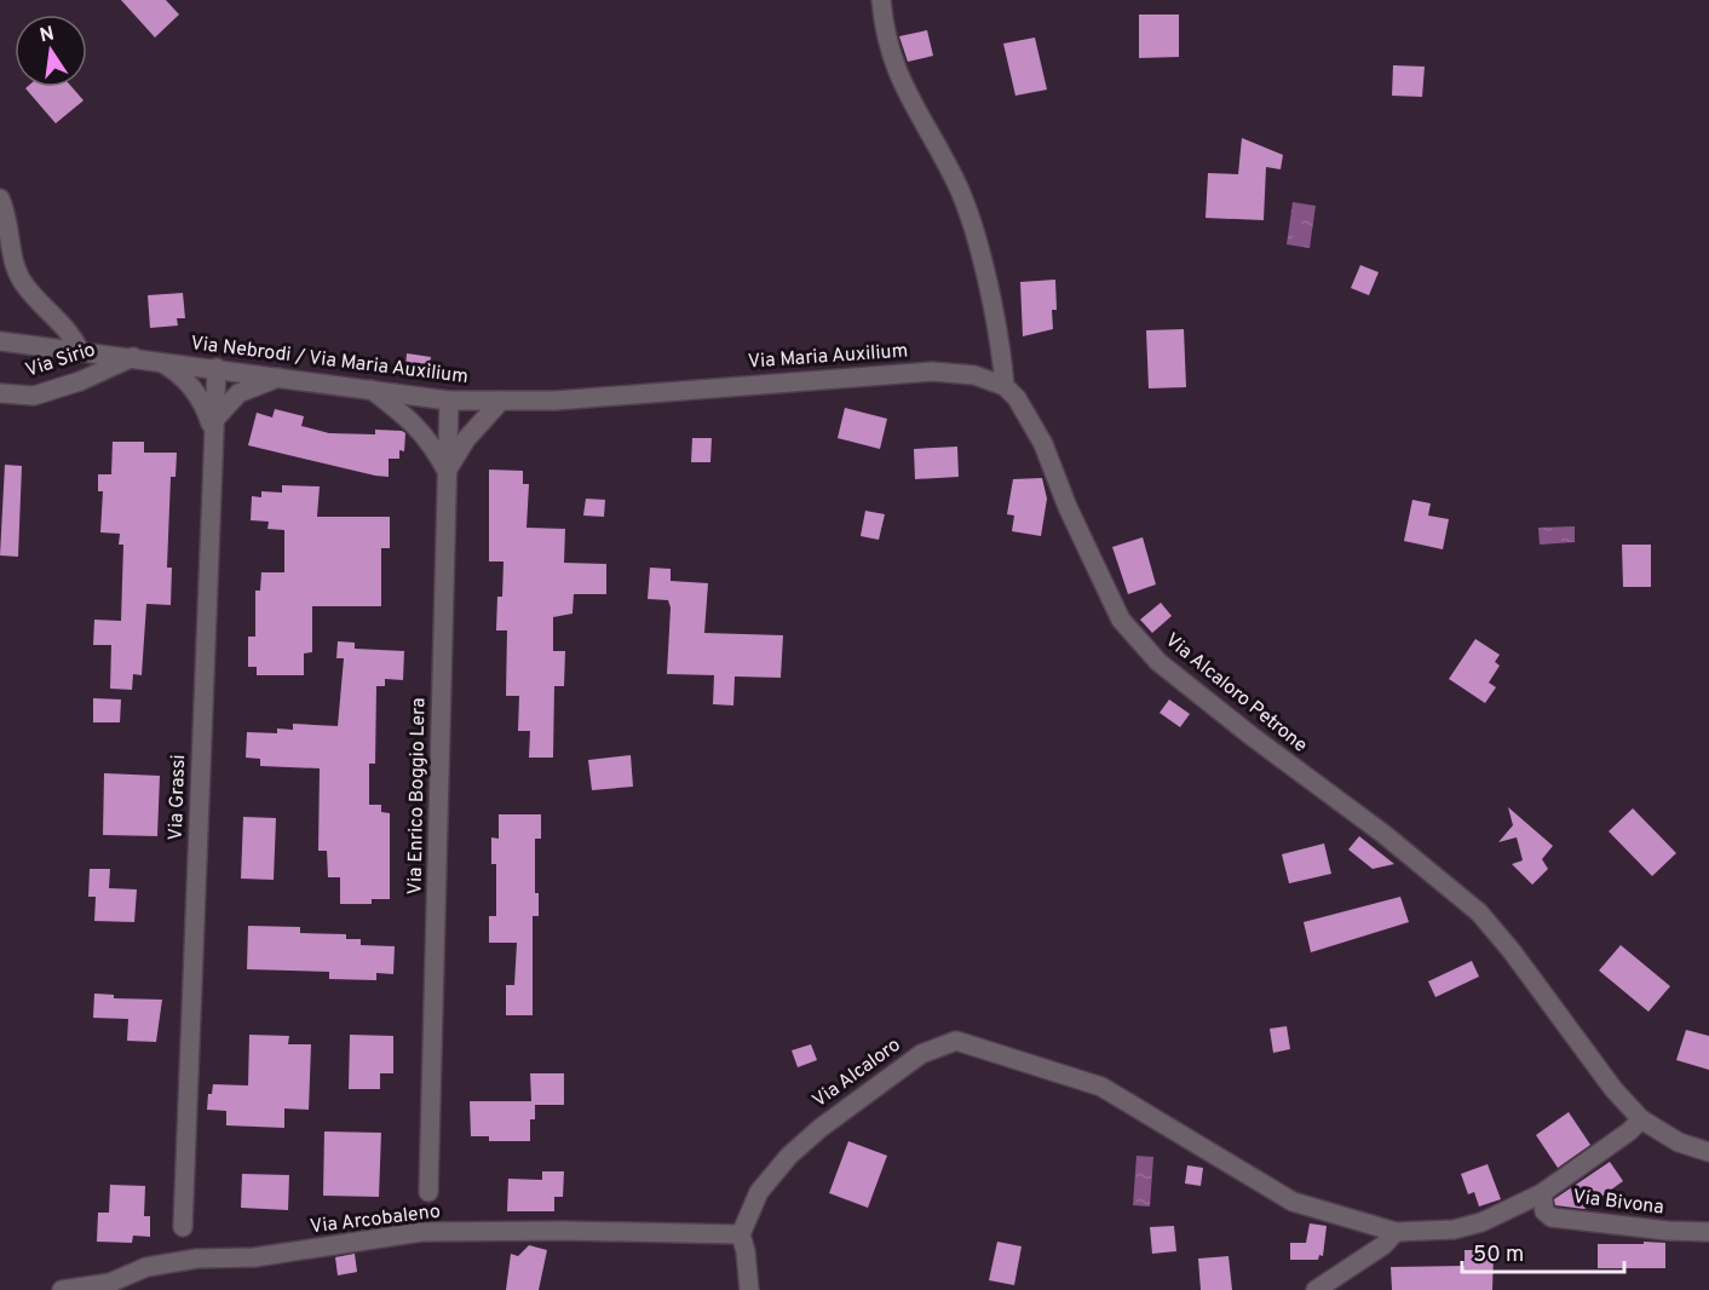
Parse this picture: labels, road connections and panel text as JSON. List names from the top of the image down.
{
  "streets": {
    "street": [
      "Via Maria Auxilium",
      "Via Sirio",
      "Via Nebrodi / Via Maria Auxilium",
      "Via Alcaloro Petrone",
      "Via Enrico Boggio Lera",
      "Via Grassi",
      "Via Alcaloro",
      "Via Bivona",
      "Via Arcobaleno"
    ]
  },
  "crossings": [
    ["Via Maria Auxilium", "Via Nebrodi / Via Maria Auxilium"],
    ["Via Maria Auxilium", "Via Alcaloro Petrone"],
    ["Via Sirio", "Via Nebrodi / Via Maria Auxilium"],
    ["Via Nebrodi / Via Maria Auxilium", "Via Enrico Boggio Lera"],
    ["Via Nebrodi / Via Maria Auxilium", "Via Grassi"],
    ["Via Alcaloro Petrone", "Via Alcaloro"],
    ["Via Alcaloro", "Via Bivona"],
    ["Via Alcaloro", "Via Arcobaleno"]
  ],
  "scale_bar": "50 m",
  "north": "top"
}
